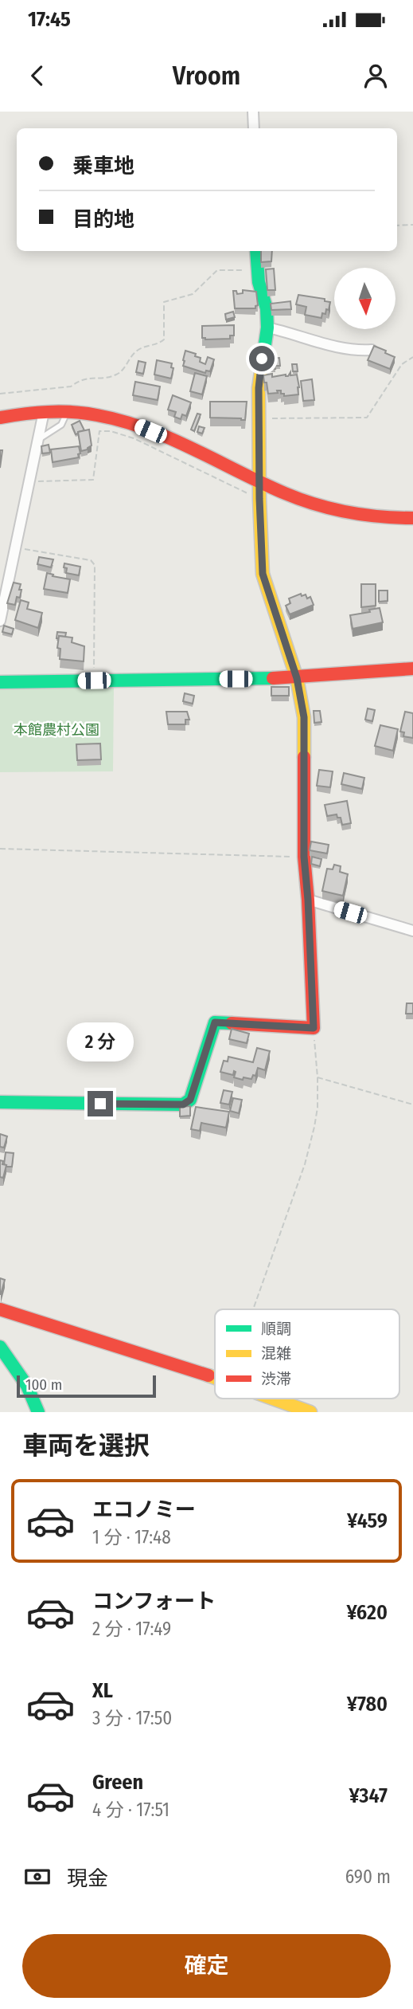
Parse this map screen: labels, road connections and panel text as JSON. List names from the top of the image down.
{
  "parks": ["本館農村公園"],
  "legend": ["順調", "混雑", "渋滞"],
  "scale_bar": "100 m",
  "north": "bottom",
  "page": {
    "status": "17:45",
    "header": "Vroom",
    "banner": ["乗車地", "目的地"],
    "bubble": "2 分",
    "scale": "100 m",
    "heading": "車両を選択",
    "list": [
      {
        "name": "エコノミー",
        "note": "1 分 · 17:48",
        "value": "¥459"
      },
      {
        "name": "コンフォート",
        "note": "2 分 · 17:49",
        "value": "¥620"
      },
      {
        "name": "XL",
        "note": "3 分 · 17:50",
        "value": "¥780"
      },
      {
        "name": "Green",
        "note": "4 分 · 17:51",
        "value": "¥347"
      }
    ],
    "pay": ["現金", "690 m"],
    "buttons": "確定"
  }
}
